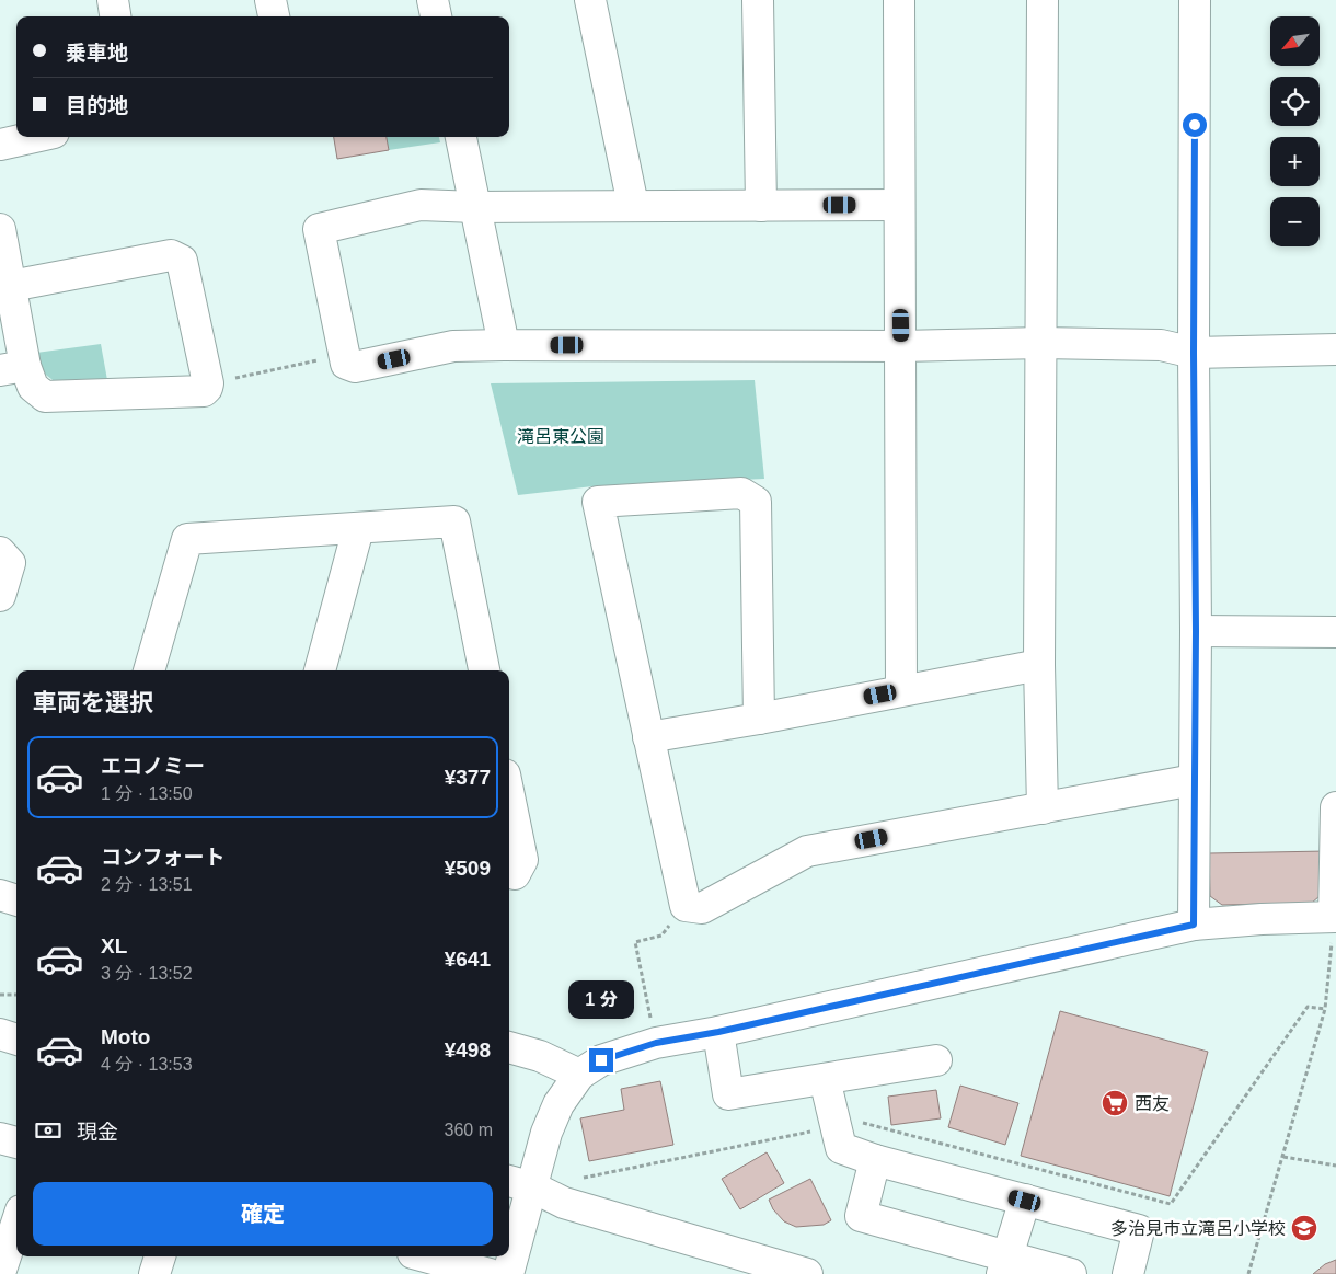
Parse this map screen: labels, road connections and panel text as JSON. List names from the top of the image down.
{
  "parks": ["滝呂東公園"],
  "places": {
    "supermarket": ["西友"],
    "school or university": ["多治見市立滝呂小学校"]
  },
  "north": "bottom left",
  "page": {
    "map_buttons": ["+", "−"],
    "banner": ["乗車地", "目的地"],
    "heading": "車両を選択",
    "list": [
      {
        "name": "エコノミー",
        "note": "1 分 · 13:50",
        "value": "¥377"
      },
      {
        "name": "コンフォート",
        "note": "2 分 · 13:51",
        "value": "¥509"
      },
      {
        "name": "XL",
        "note": "3 分 · 13:52",
        "value": "¥641"
      },
      {
        "name": "Moto",
        "note": "4 分 · 13:53",
        "value": "¥498"
      }
    ],
    "bubble": "1 分",
    "pay": ["現金", "360 m"],
    "buttons": "確定"
  }
}
